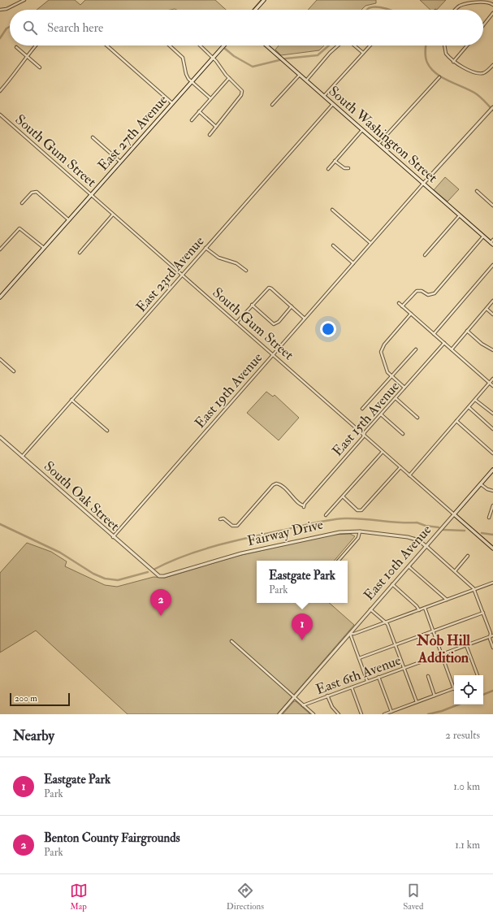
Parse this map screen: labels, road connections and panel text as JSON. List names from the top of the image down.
{
  "streets": {
    "main road": [
      "East 27th Avenue",
      "South Washington Street",
      "South Gum Street",
      "East 10th Avenue"
    ],
    "street": [
      "East 23rd Avenue",
      "East 19th Avenue",
      "East 15th Avenue",
      "South Oak Street",
      "Fairway Drive",
      "East 6th Avenue"
    ]
  },
  "crossings": [
    ["East 27th Avenue", "South Gum Street"],
    ["South Washington Street", "East 23rd Avenue"],
    ["South Washington Street", "East 19th Avenue"],
    ["South Gum Street", "East 23rd Avenue"],
    ["South Gum Street", "East 19th Avenue"],
    ["South Gum Street", "East 15th Avenue"],
    ["South Gum Street", "East 10th Avenue"],
    ["East 23rd Avenue", "South Oak Street"],
    ["East 19th Avenue", "South Oak Street"],
    ["South Oak Street", "Fairway Drive"],
    ["Fairway Drive", "East 10th Avenue"]
  ],
  "districts": ["Nob Hill Addition"],
  "scale_bar": "200 m",
  "page": {
    "search": "Search here",
    "popup": ["Eastgate Park", "Park"],
    "pins": ["2", "1"],
    "scale": "200 m",
    "heading": ["Nearby", "2 results"],
    "list": [
      {
        "mark": "1",
        "name": "Eastgate Park",
        "note": "Park",
        "value": "1.0 km"
      },
      {
        "mark": "2",
        "name": "Benton County Fairgrounds",
        "note": "Park",
        "value": "1.1 km"
      }
    ],
    "nav": ["Map", "Directions", "Saved"]
  }
}
